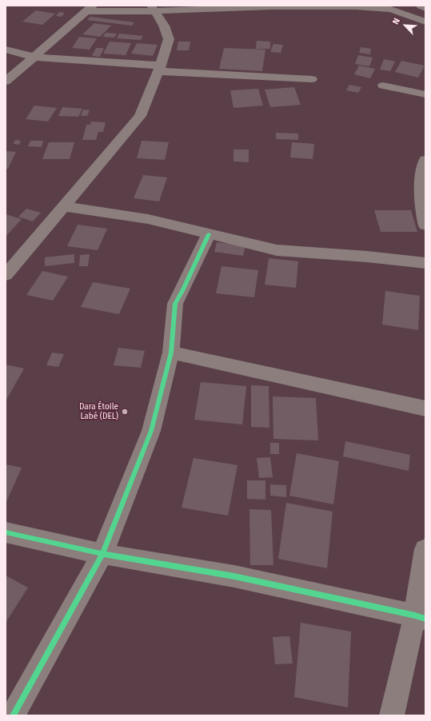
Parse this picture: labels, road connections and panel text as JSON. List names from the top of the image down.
{
  "places": ["Dara Étoile Labé (DEL)"],
  "north": "top left"
}
